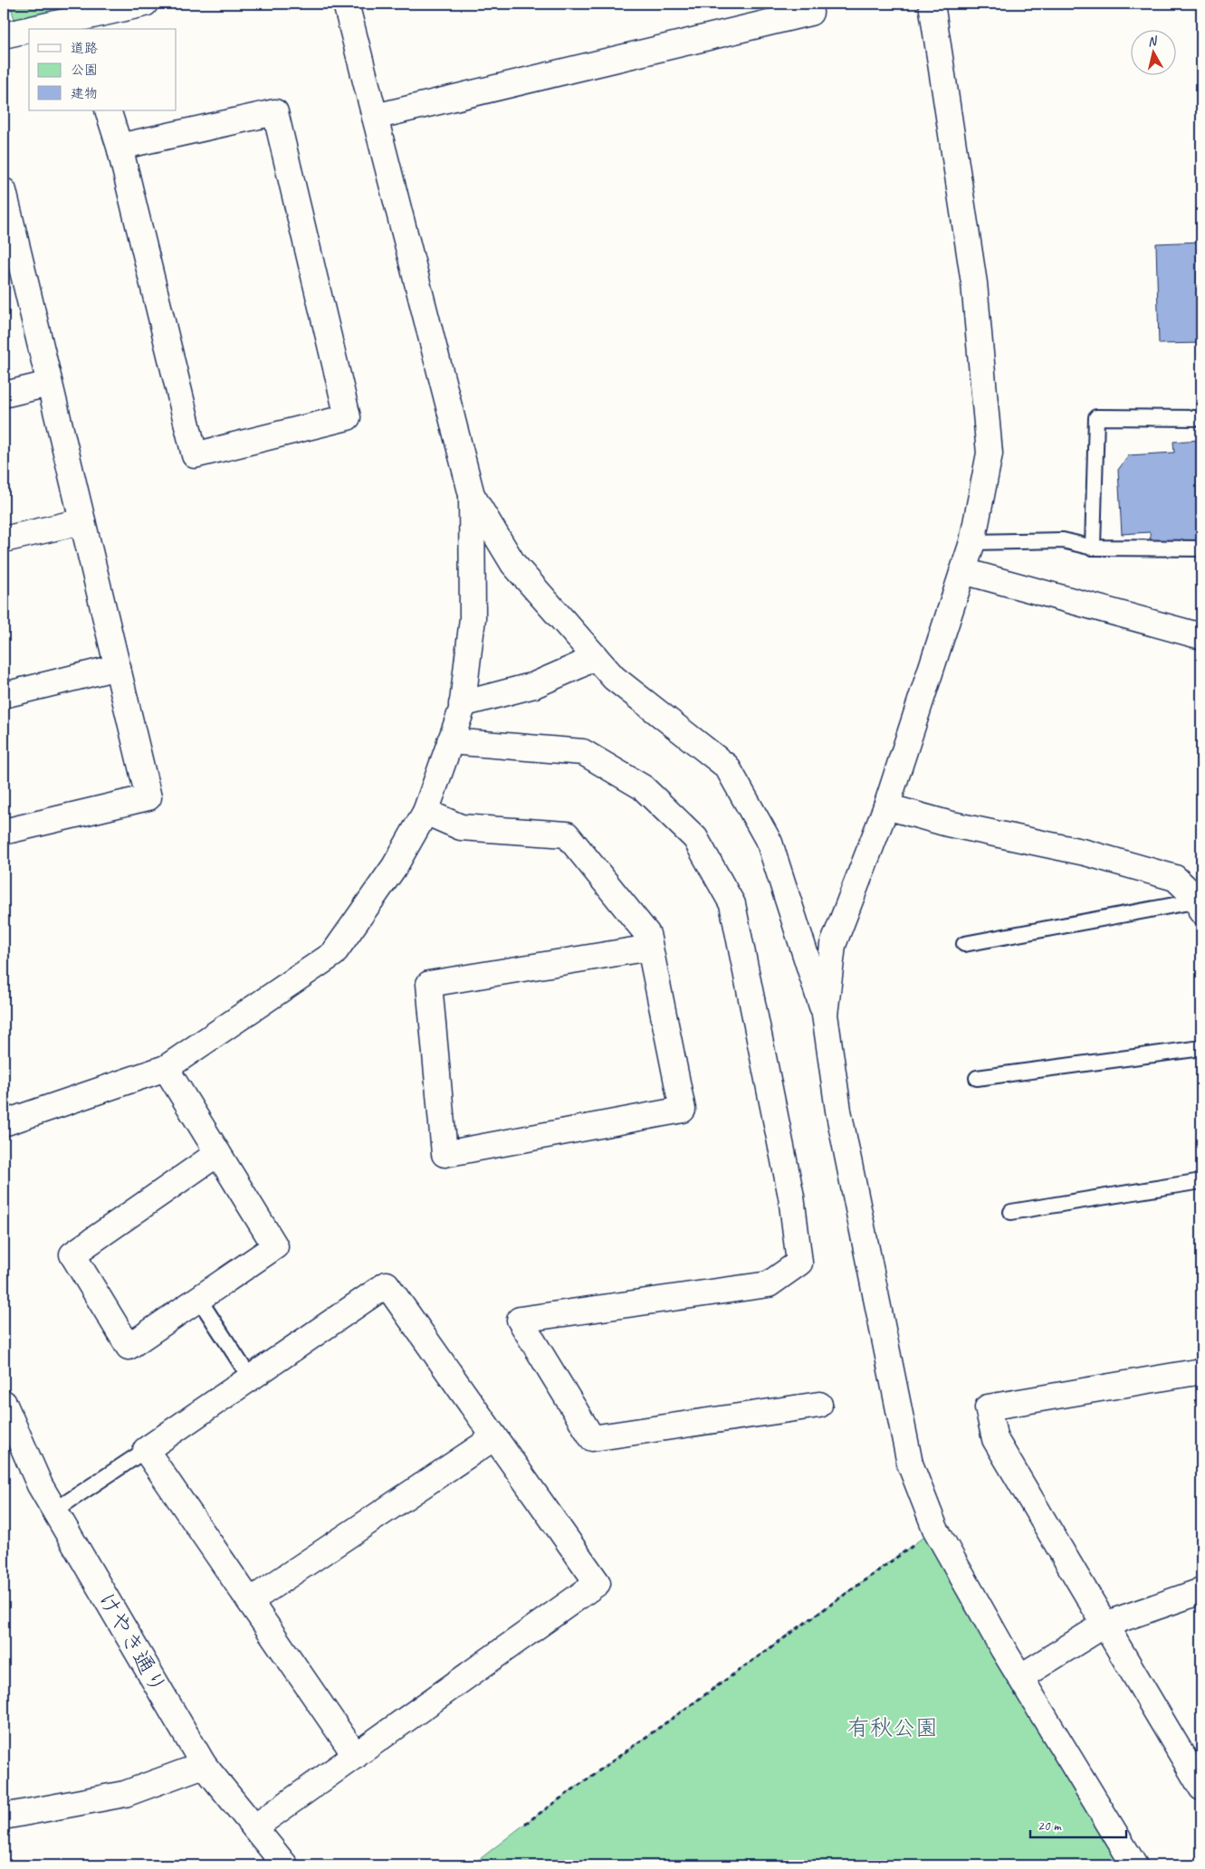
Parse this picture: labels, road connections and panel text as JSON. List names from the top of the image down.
{
  "streets": {
    "street": ["けやき通り"]
  },
  "parks": ["有秋公園"],
  "legend": ["道路", "公園", "建物"],
  "scale_bar": "20 m",
  "north": "top"
}
